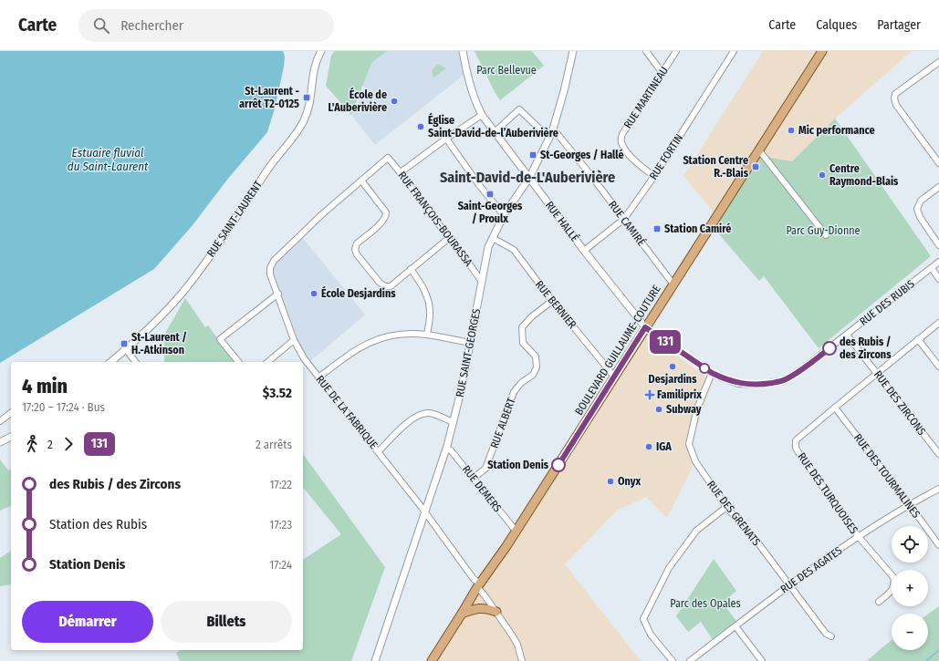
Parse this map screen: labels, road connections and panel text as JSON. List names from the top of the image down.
{
  "streets": {
    "main road": ["BOULEVARD GUILLAUME-COUTURE"],
    "street": [
      "RUE MARTINEAU",
      "RUE FORTIN",
      "RUE SAINT-LAURENT",
      "RUE FRANÇOIS-BOURASSA",
      "RUE HALLÉ",
      "RUE CAMIRÉ",
      "RUE DES RUBIS",
      "RUE BERNIER",
      "RUE SAINT-GEORGES",
      "RUE DES ZIRCONS",
      "RUE DE LA FABRIQUE",
      "RUE ALBERT",
      "RUE DES TOURMALINES",
      "RUE DEMERS",
      "RUE DES TURQUOISES",
      "RUE DES GRENATS",
      "RUE DES AGATES"
    ]
  },
  "crossings": [
    ["RUE MARTINEAU", "RUE FORTIN"],
    ["RUE FORTIN", "RUE HALLÉ"],
    ["RUE FORTIN", "RUE CAMIRÉ"],
    ["RUE FRANÇOIS-BOURASSA", "RUE SAINT-GEORGES"],
    ["RUE FRANÇOIS-BOURASSA", "RUE DE LA FABRIQUE"],
    ["RUE HALLÉ", "RUE CAMIRÉ"],
    ["RUE HALLÉ", "RUE DES RUBIS"],
    ["RUE HALLÉ", "BOULEVARD GUILLAUME-COUTURE"],
    ["RUE HALLÉ", "RUE SAINT-GEORGES"],
    ["RUE CAMIRÉ", "BOULEVARD GUILLAUME-COUTURE"],
    ["RUE CAMIRÉ", "RUE SAINT-GEORGES"],
    ["RUE DES RUBIS", "BOULEVARD GUILLAUME-COUTURE"],
    ["RUE DES RUBIS", "RUE DES ZIRCONS"],
    ["RUE DES RUBIS", "RUE DES GRENATS"],
    ["RUE BERNIER", "BOULEVARD GUILLAUME-COUTURE"],
    ["RUE BERNIER", "RUE SAINT-GEORGES"],
    ["RUE BERNIER", "RUE ALBERT"],
    ["BOULEVARD GUILLAUME-COUTURE", "RUE DE LA FABRIQUE"],
    ["BOULEVARD GUILLAUME-COUTURE", "RUE DEMERS"],
    ["RUE SAINT-GEORGES", "RUE DE LA FABRIQUE"],
    ["RUE SAINT-GEORGES", "RUE DEMERS"],
    ["RUE DES ZIRCONS", "RUE DES TURQUOISES"],
    ["RUE ALBERT", "RUE DEMERS"],
    ["RUE DES TOURMALINES", "RUE DES TURQUOISES"],
    ["RUE DES TOURMALINES", "RUE DES AGATES"],
    ["RUE DES TURQUOISES", "RUE DES AGATES"],
    ["RUE DES GRENATS", "RUE DES AGATES"]
  ],
  "districts": ["Saint-David-de-L'Auberivière"],
  "water": ["Estuaire fluvial du Saint-Laurent"],
  "parks": ["Parc Bellevue", "Parc Guy-Dionne", "Parc des Opales"],
  "places": {
    "transit": [
      "St-Laurent - arrêt T2-0125",
      "St-Georges / Hallé",
      "Station Centre R.-Blais",
      "Saint-Georges / Proulx",
      "Station Camiré",
      "St-Laurent / H.-Atkinson"
    ],
    "other": [
      "École de L'Auberivière",
      "Église Saint-David-de-l’Auberivière",
      "Mic performance",
      "Centre Raymond-Blais",
      "École Desjardins",
      "des Rubis / des Zircons",
      "Desjardins",
      "Subway",
      "IGA",
      "Station Denis",
      "Onyx"
    ],
    "health": ["Familiprix"]
  },
  "lines": ["bus line 131"],
  "page": {
    "header": "Carte",
    "search": "Rechercher",
    "nav": ["Carte", "Calques", "Partager"],
    "on_map": "131",
    "heading": ["4 min", "17:20 – 17:24 · Bus", "$3.52"],
    "legs": ["2", "131", "2 arrêts"],
    "list": [
      {
        "name": "des Rubis / des Zircons",
        "value": "17:22"
      },
      {
        "name": "Station des Rubis",
        "value": "17:23"
      },
      {
        "name": "Station Denis",
        "value": "17:24"
      }
    ],
    "map_buttons": ["+", "−"],
    "buttons": ["Démarrer", "Billets"]
  }
}
